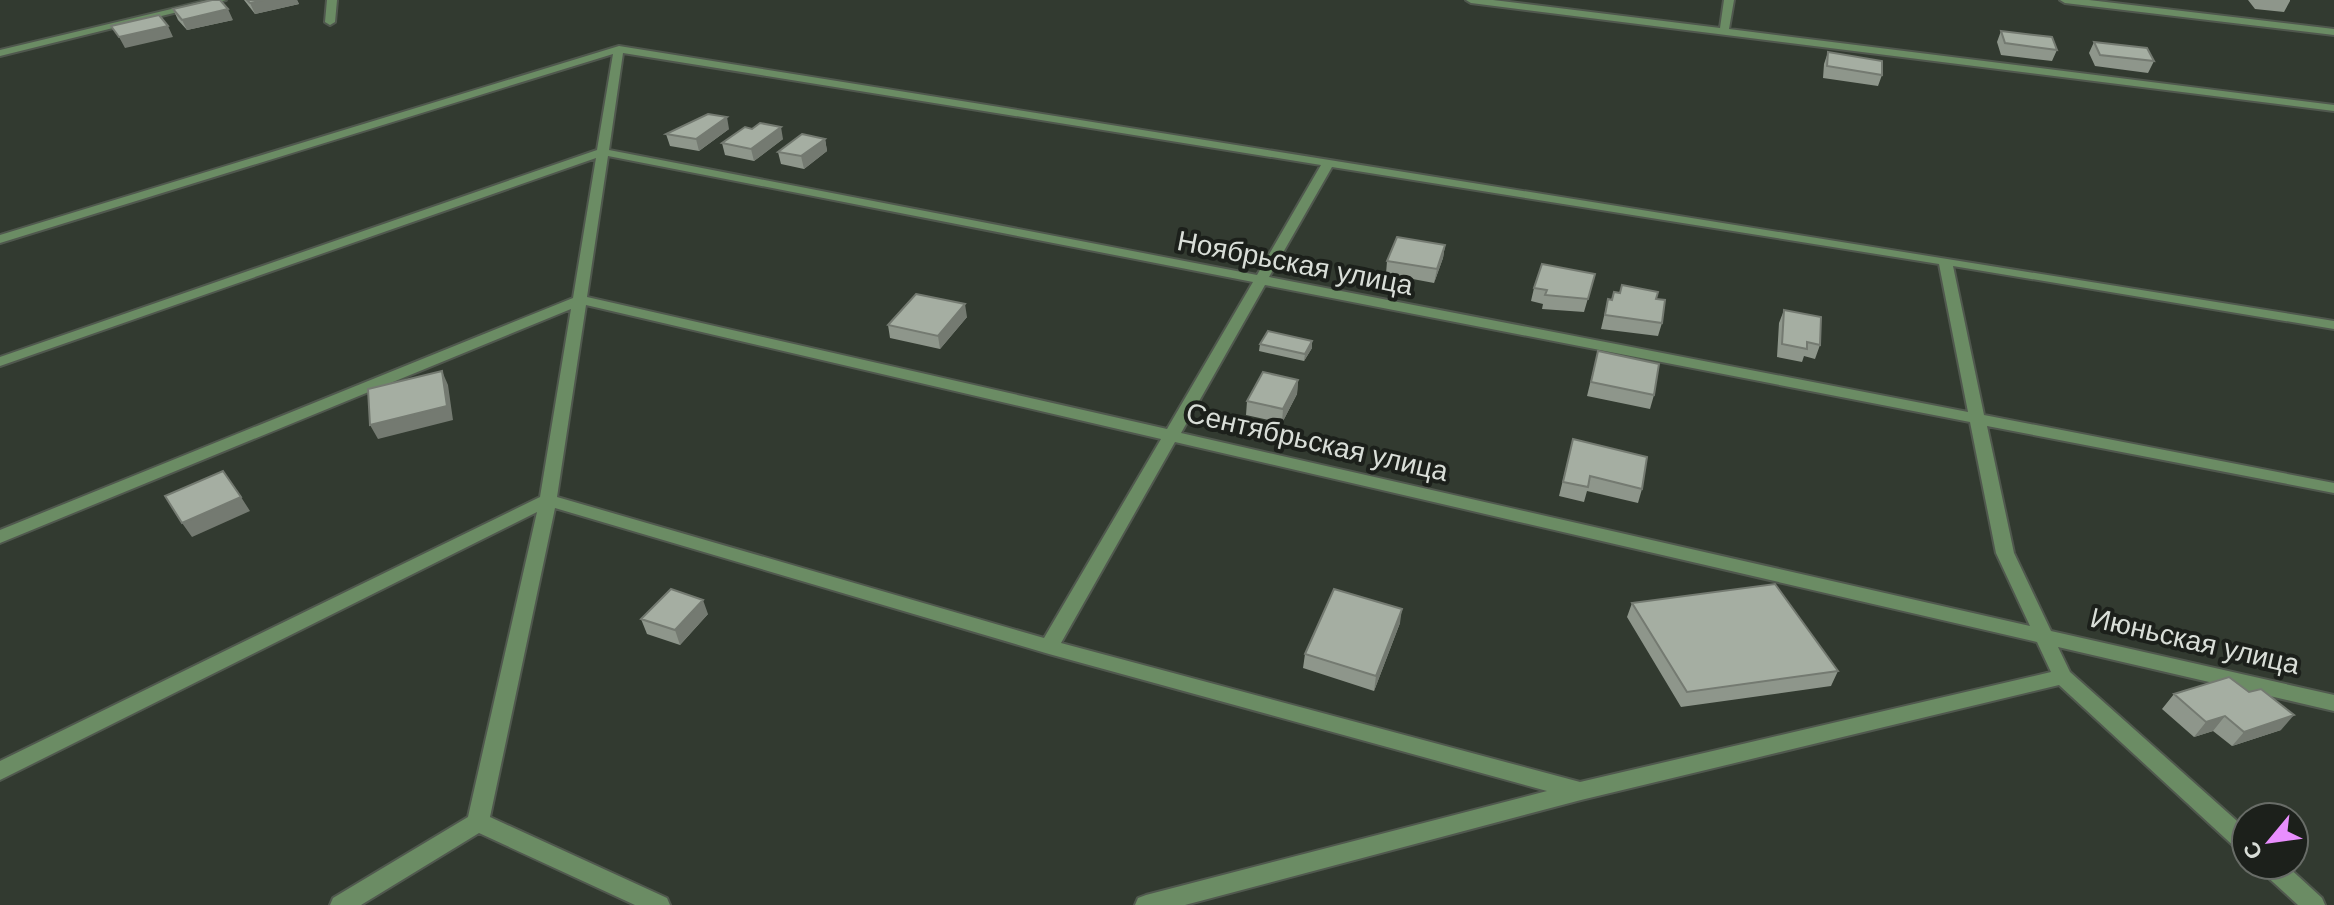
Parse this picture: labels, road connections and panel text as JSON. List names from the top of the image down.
{
  "streets": {
    "street": ["Ноябрьская улица", "Сентябрьская улица", "Июньская улица"]
  },
  "crossings": [
    ["Сентябрьская улица", "Июньская улица"]
  ],
  "north": "bottom left"
}
